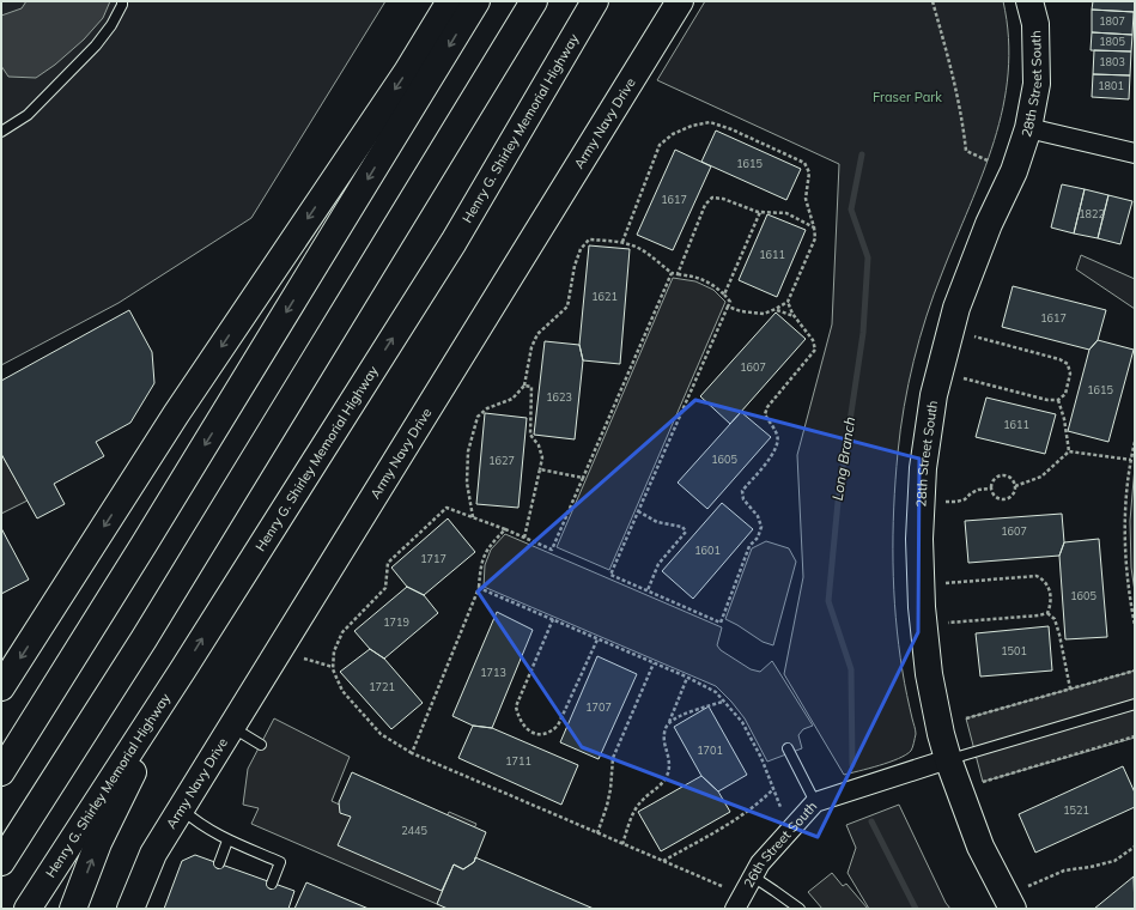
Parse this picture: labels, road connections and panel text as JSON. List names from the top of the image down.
{
  "streets": {
    "main road": ["28th Street South", "Army Navy Drive", "Henry G. Shirley Memorial Highway"],
    "street": ["26th Street South"]
  },
  "crossings": [
    ["28th Street South", "26th Street South"]
  ],
  "water": ["Long Branch"],
  "parks": ["Fraser Park"],
  "house_numbers": [
    "1807",
    "1805",
    "1803",
    "1801",
    "1615",
    "1617",
    "1822",
    "1611",
    "1621",
    "1617",
    "1607",
    "1615",
    "1623",
    "1611",
    "1605",
    "1627",
    "1607",
    "1601",
    "1717",
    "1605",
    "1719",
    "1501",
    "1713",
    "1721",
    "1707",
    "1701",
    "1711",
    "1521",
    "2445"
  ]
}
